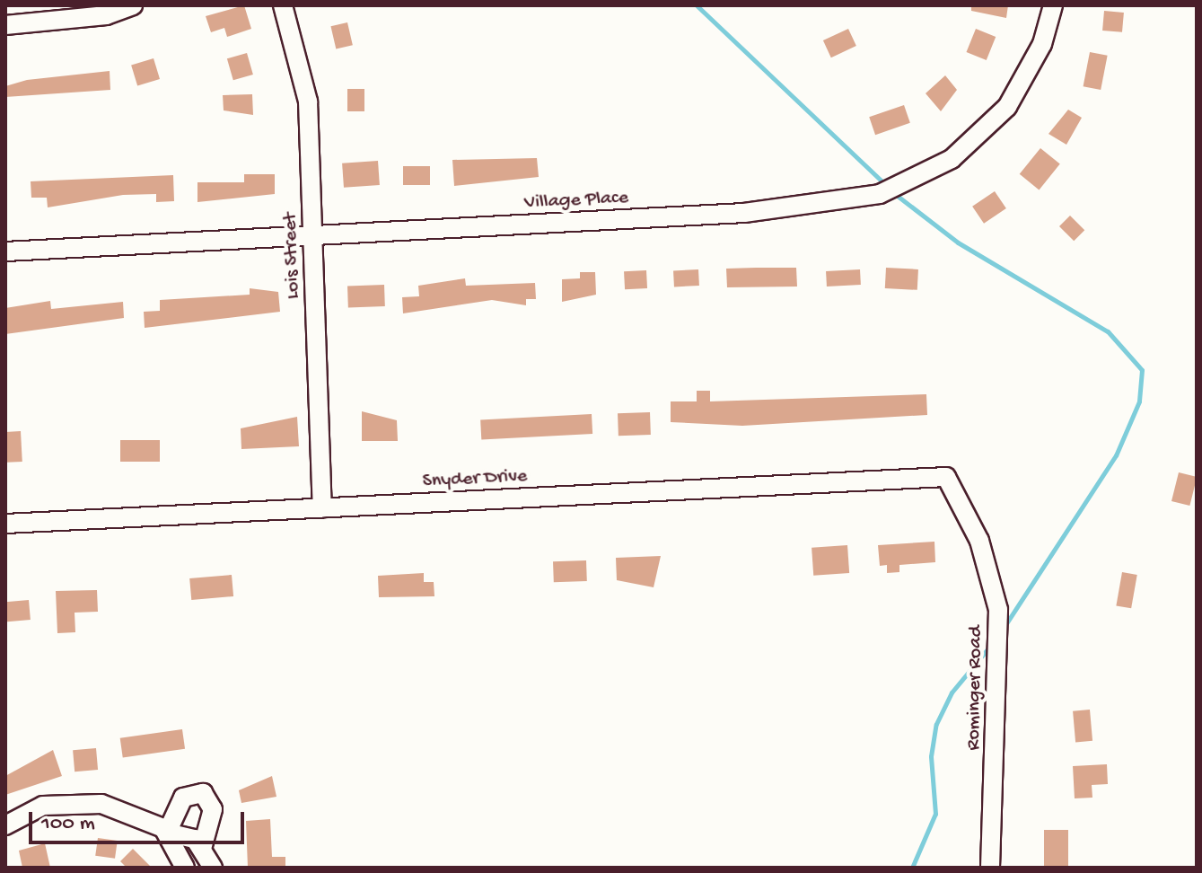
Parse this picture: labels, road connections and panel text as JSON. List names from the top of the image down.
{
  "streets": {
    "street": [
      "Village Place",
      "Lois Street",
      "Snyder Drive",
      "Rominger Road"
    ]
  },
  "crossings": [
    ["Village Place", "Lois Street"],
    ["Lois Street", "Snyder Drive"],
    ["Snyder Drive", "Rominger Road"]
  ],
  "scale_bar": "100 m"
}
